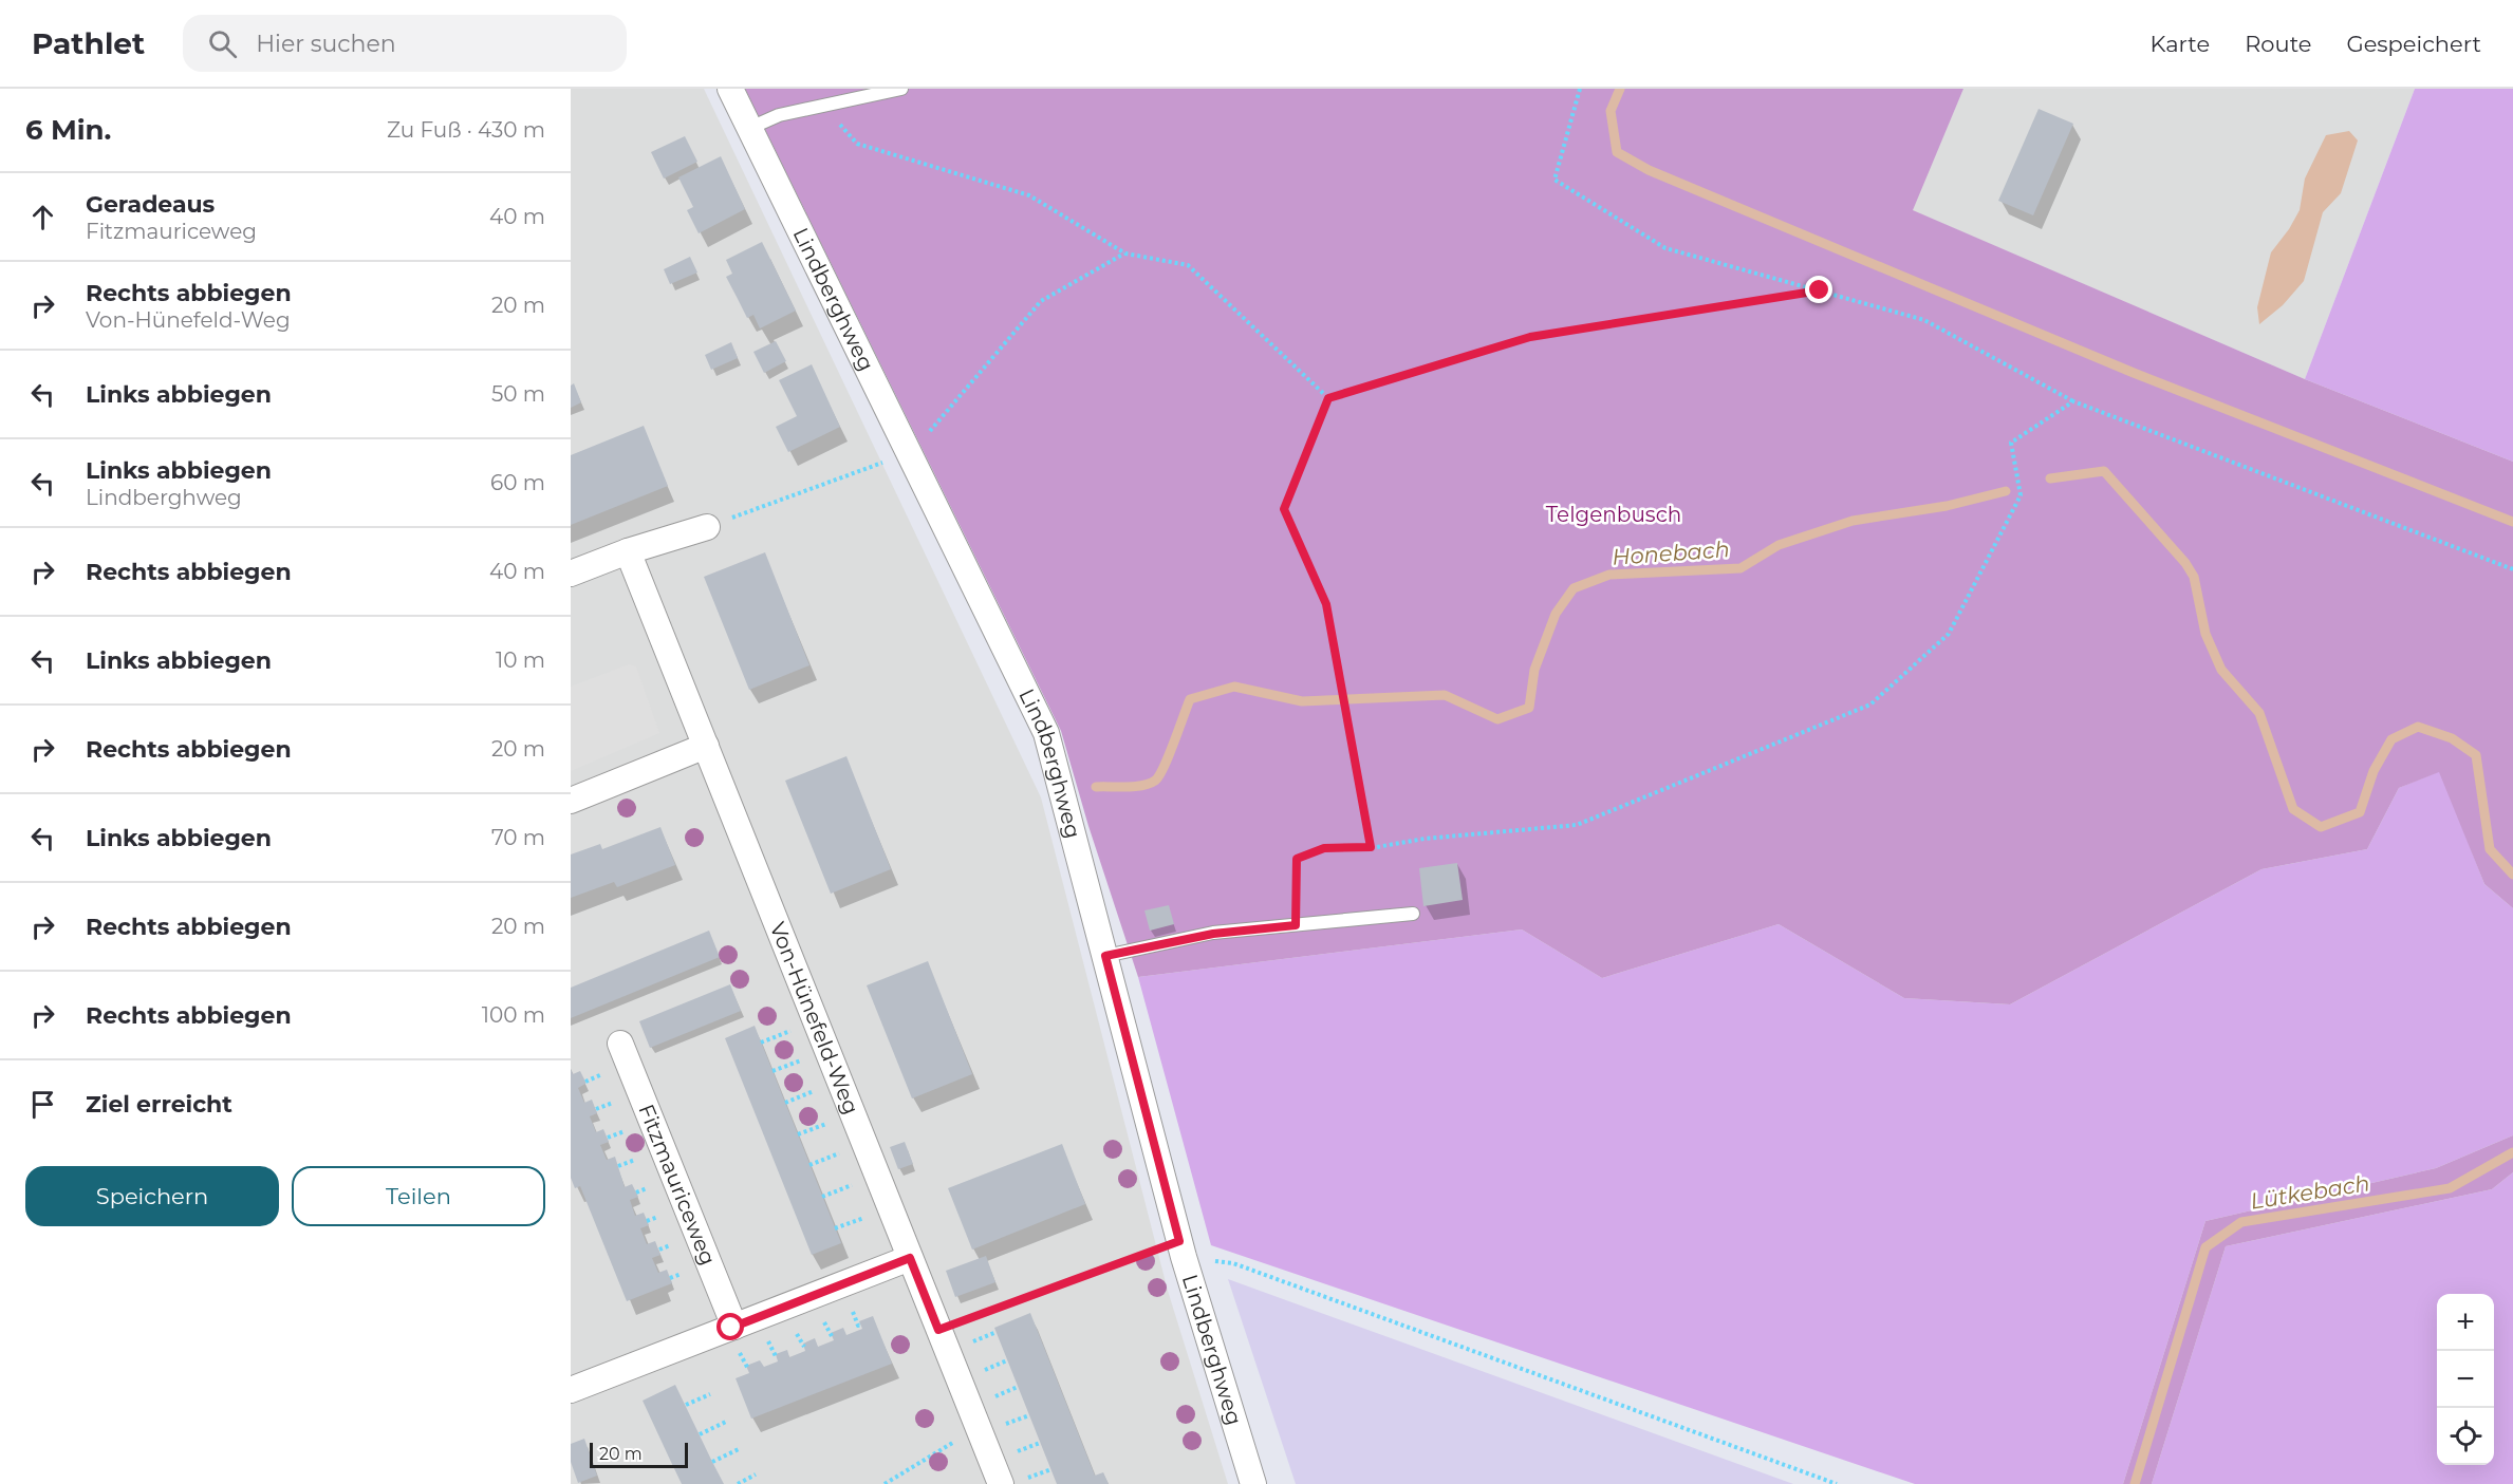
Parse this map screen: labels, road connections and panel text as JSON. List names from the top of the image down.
{
  "streets": {
    "street": ["Lindberghweg", "Von-Hünefeld-Weg", "Fitzmauriceweg"]
  },
  "water": ["Honebach", "Lütkebach"],
  "parks": ["Telgenbusch"],
  "scale_bar": "20 m",
  "page": {
    "header": "Pathlet",
    "search": "Hier suchen",
    "nav": ["Karte", "Route", "Gespeichert"],
    "heading": ["6 Min.", "Zu Fuß · 430 m"],
    "list": [
      ["Geradeaus", "Fitzmauriceweg", "40 m"],
      ["Rechts abbiegen", "Von-Hünefeld-Weg", "20 m"],
      ["Links abbiegen", "50 m"],
      ["Links abbiegen", "Lindberghweg", "60 m"],
      ["Rechts abbiegen", "40 m"],
      ["Links abbiegen", "10 m"],
      ["Rechts abbiegen", "20 m"],
      ["Links abbiegen", "70 m"],
      ["Rechts abbiegen", "20 m"],
      ["Rechts abbiegen", "100 m"],
      "Ziel erreicht"
    ],
    "buttons": ["Speichern", "Teilen"],
    "map_buttons": ["+", "−"],
    "scale": "20 m"
  }
}
